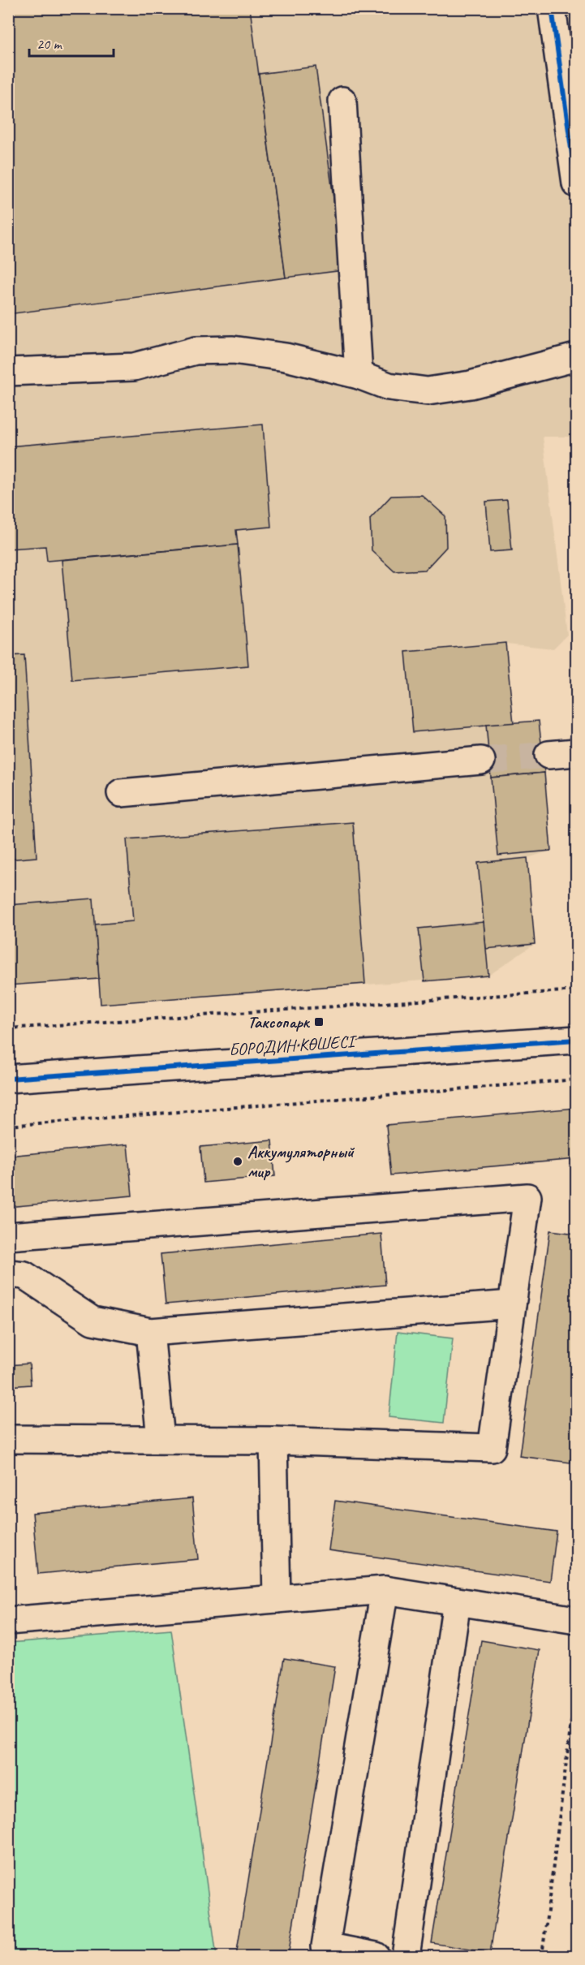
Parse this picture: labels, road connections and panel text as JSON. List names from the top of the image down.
{
  "streets": {
    "street": ["БОРОДИН КӨШЕСІ"]
  },
  "places": {
    "transit": ["Таксопарк"],
    "other": ["Аккумуляторный мир"]
  },
  "scale_bar": "20 m"
}
